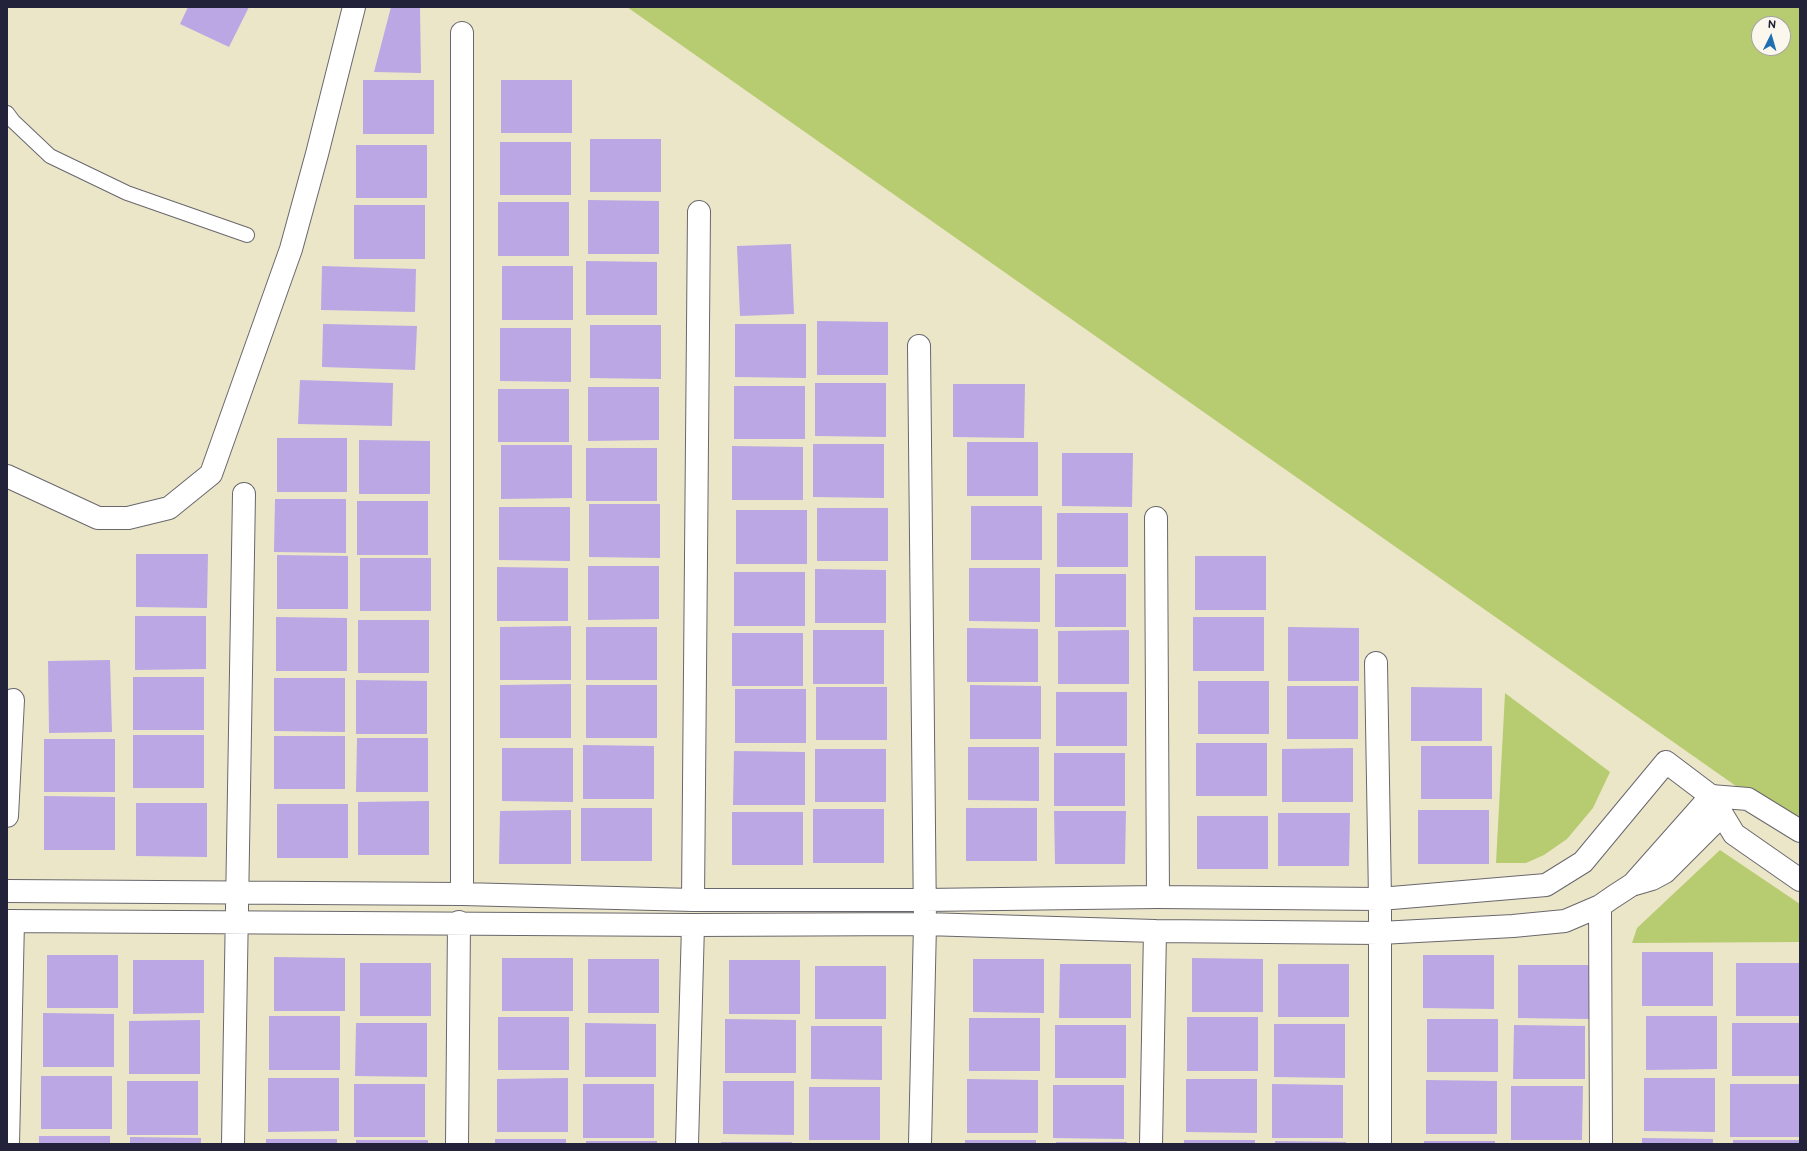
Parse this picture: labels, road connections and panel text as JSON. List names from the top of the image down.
{
  "north": "top"
}
